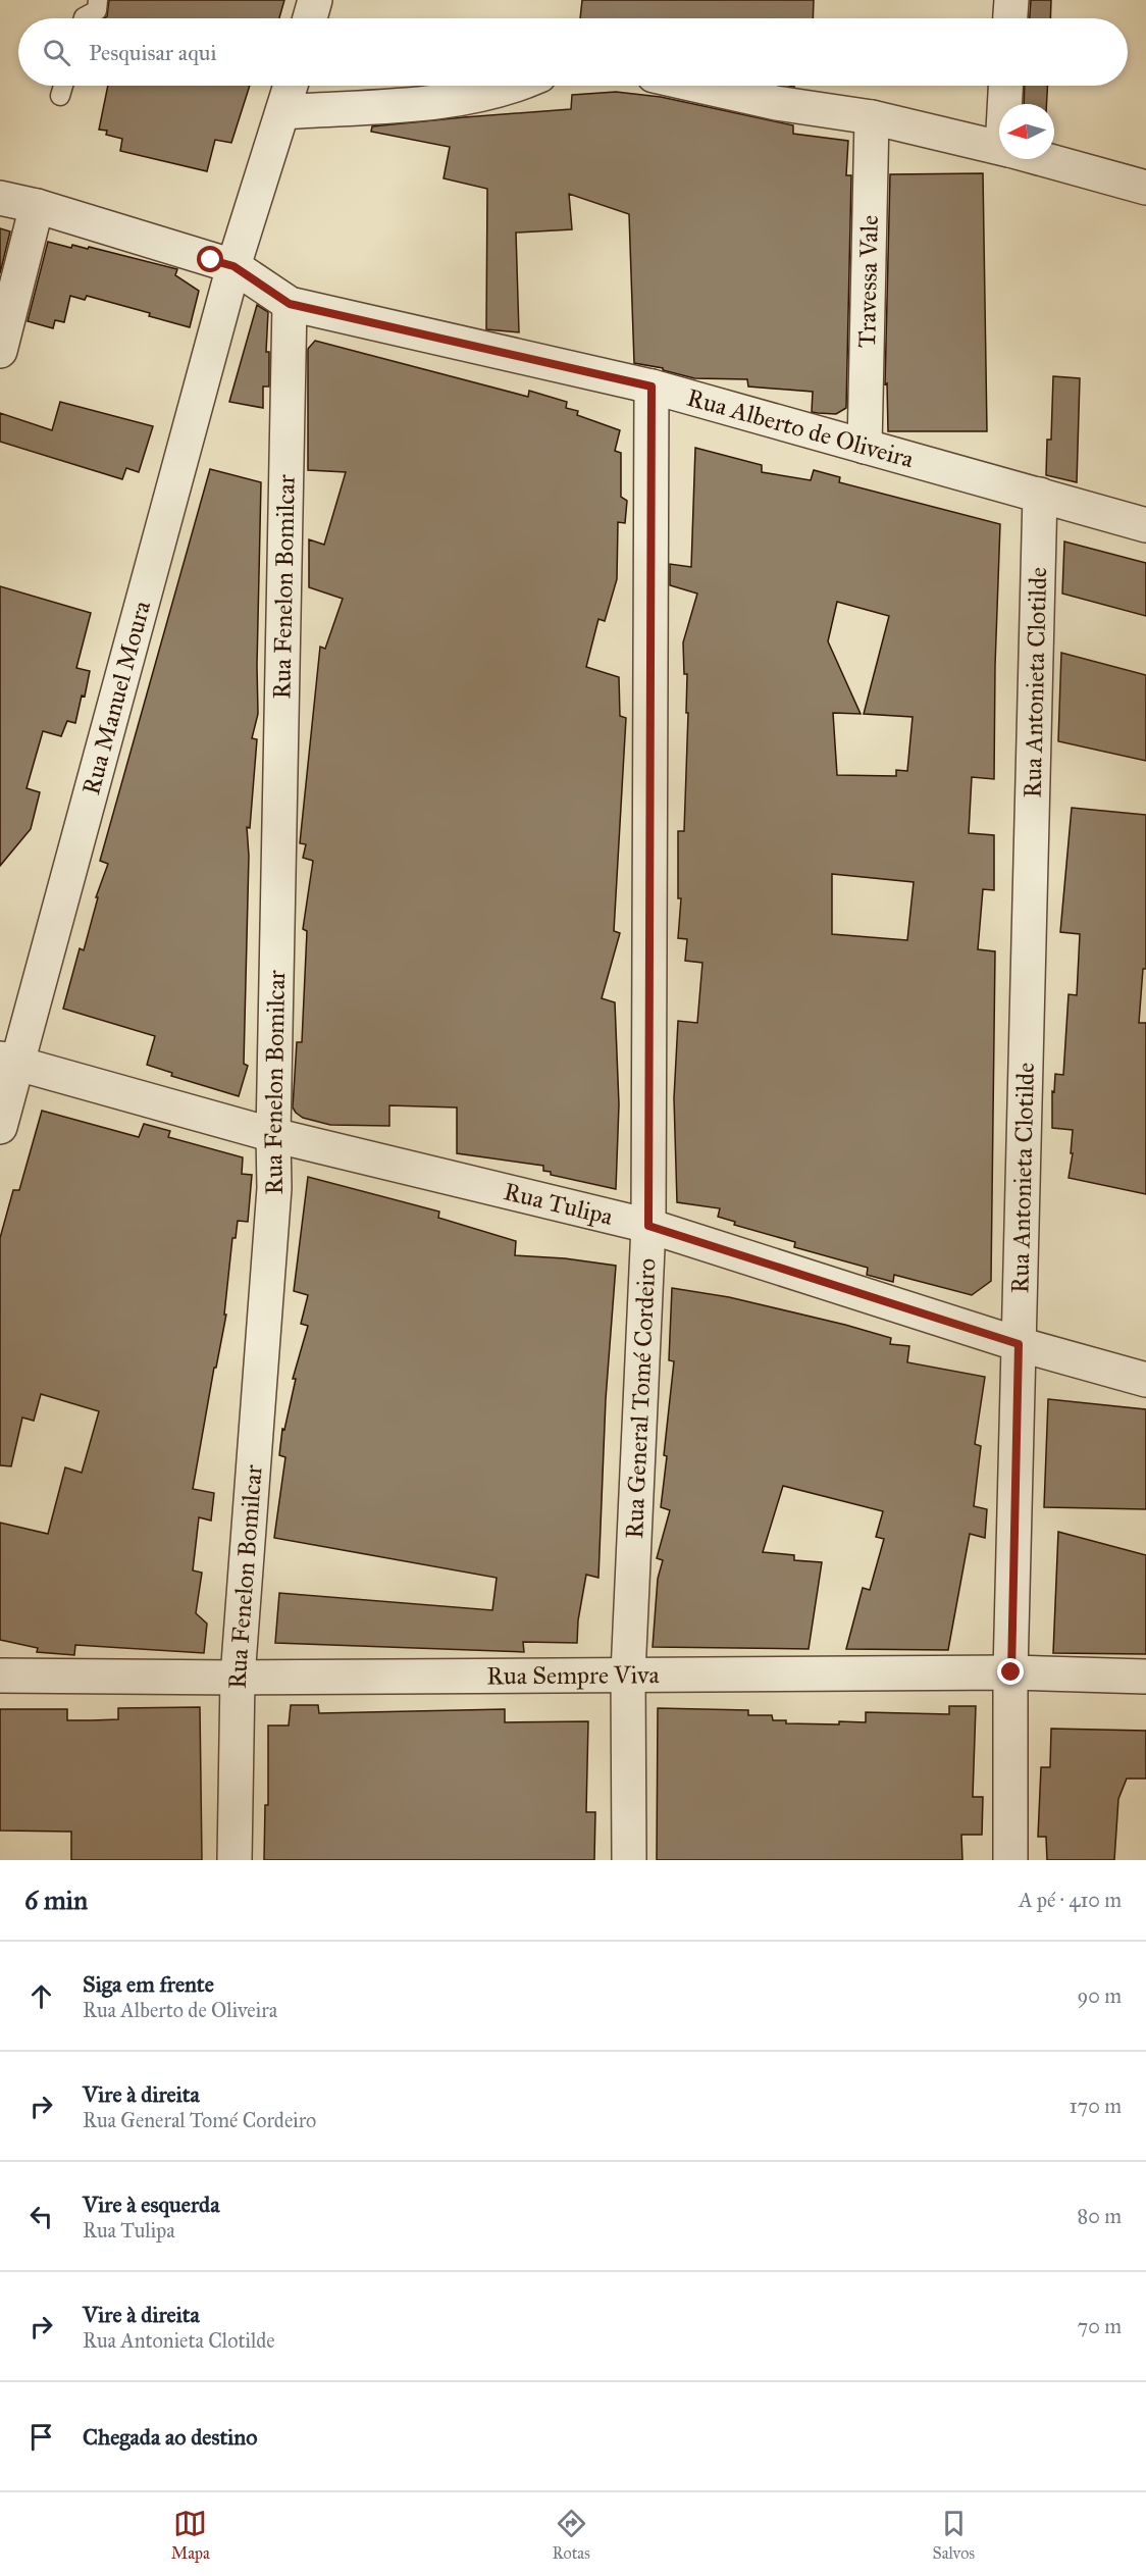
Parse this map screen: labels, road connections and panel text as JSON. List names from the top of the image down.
{
  "streets": {
    "street": [
      "Travessa Vale",
      "Rua Alberto de Oliveira",
      "Rua Fenelon Bomilcar",
      "Rua Antonieta Clotilde",
      "Rua Manuel Moura",
      "Rua Tulipa",
      "Rua General Tomé Cordeiro",
      "Rua Sempre Viva"
    ]
  },
  "crossings": [
    ["Travessa Vale", "Rua Alberto de Oliveira"],
    ["Rua Alberto de Oliveira", "Rua Fenelon Bomilcar"],
    ["Rua Alberto de Oliveira", "Rua Antonieta Clotilde"],
    ["Rua Alberto de Oliveira", "Rua Manuel Moura"],
    ["Rua Alberto de Oliveira", "Rua General Tomé Cordeiro"],
    ["Rua Fenelon Bomilcar", "Rua Tulipa"],
    ["Rua Fenelon Bomilcar", "Rua Sempre Viva"],
    ["Rua Antonieta Clotilde", "Rua Tulipa"],
    ["Rua Antonieta Clotilde", "Rua Sempre Viva"],
    ["Rua Manuel Moura", "Rua Tulipa"],
    ["Rua Tulipa", "Rua General Tomé Cordeiro"],
    ["Rua General Tomé Cordeiro", "Rua Sempre Viva"]
  ],
  "north": "left",
  "page": {
    "search": "Pesquisar aqui",
    "heading": ["6 min", "A pé · 410 m"],
    "list": [
      ["Siga em frente", "Rua Alberto de Oliveira", "90 m"],
      ["Vire à direita", "Rua General Tomé Cordeiro", "170 m"],
      ["Vire à esquerda", "Rua Tulipa", "80 m"],
      ["Vire à direita", "Rua Antonieta Clotilde", "70 m"],
      "Chegada ao destino"
    ],
    "nav": ["Mapa", "Rotas", "Salvos"]
  }
}
